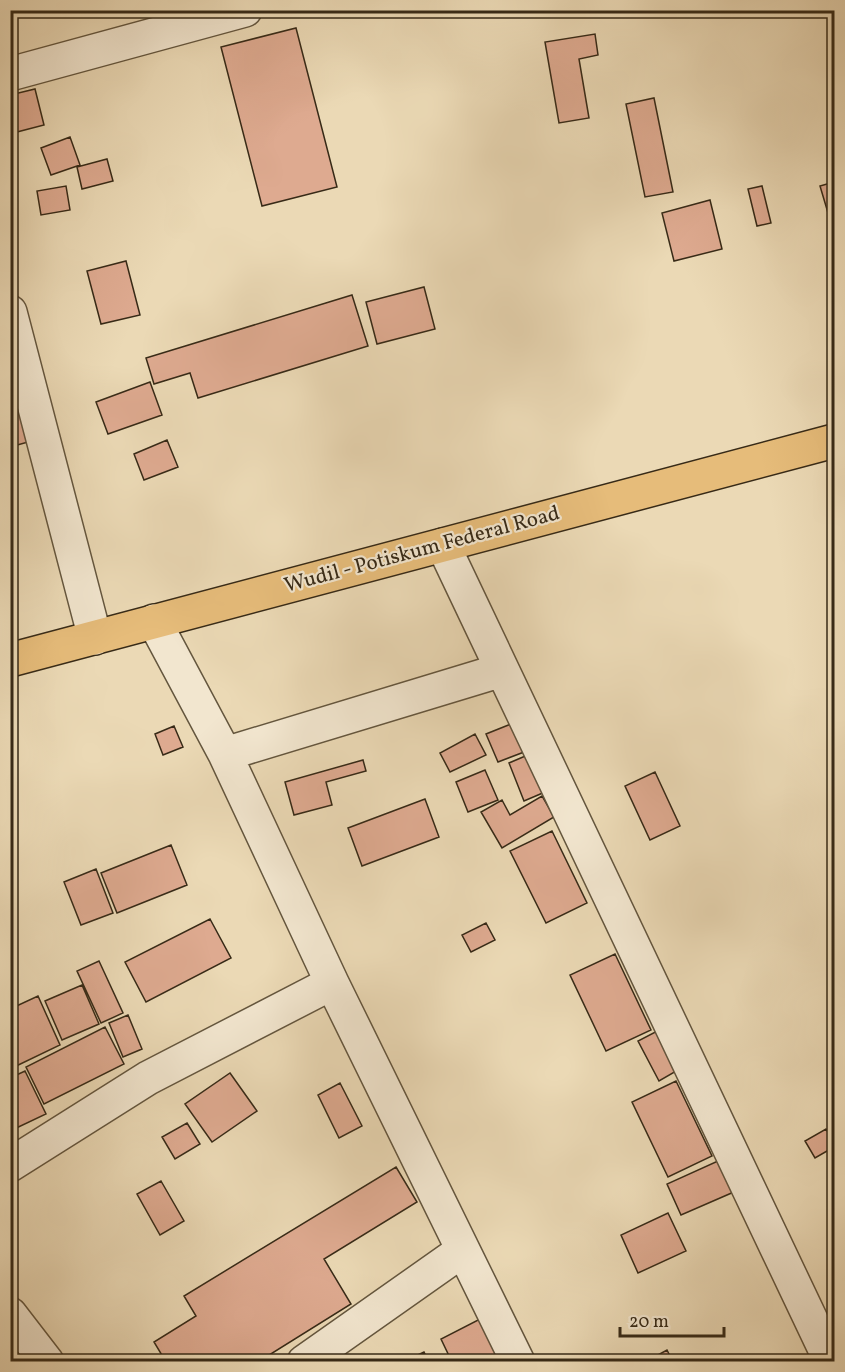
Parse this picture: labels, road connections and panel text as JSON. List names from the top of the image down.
{
  "streets": {
    "main road": ["Wudil - Potiskum Federal Road"]
  },
  "scale_bar": "20 m"
}
